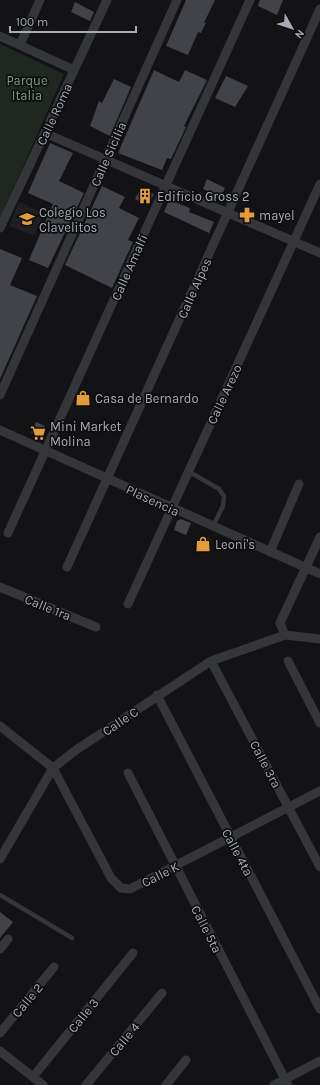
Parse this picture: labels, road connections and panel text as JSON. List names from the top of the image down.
{
  "streets": {
    "street": [
      "Calle Roma",
      "Calle Sicilia",
      "Calle Amalfi",
      "Calle Alpes",
      "Calle Arezo",
      "Plasencia",
      "Calle 1ra",
      "Calle C",
      "Calle 3ra",
      "Calle 4ta",
      "Calle K",
      "Calle 5ta",
      "Calle 2",
      "Calle 3",
      "Calle 4"
    ]
  },
  "crossings": [
    ["Calle Amalfi", "Plasencia"],
    ["Calle Alpes", "Plasencia"],
    ["Calle Arezo", "Plasencia"],
    ["Calle C", "Calle 3ra"],
    ["Calle C", "Calle 4ta"],
    ["Calle C", "Calle K"],
    ["Calle 3ra", "Calle K"],
    ["Calle 4ta", "Calle K"],
    ["Calle K", "Calle 5ta"]
  ],
  "parks": ["Parque Italia"],
  "places": {
    "building": ["Edificio Gross 2"],
    "pharmacy": ["mayel"],
    "school or university": ["Colegio Los Clavelitos"],
    "shop": ["Casa de Bernardo", "Leoni's"],
    "supermarket": ["Mini Market Molina"]
  },
  "scale_bar": "100 m",
  "north": "bottom right"
}
